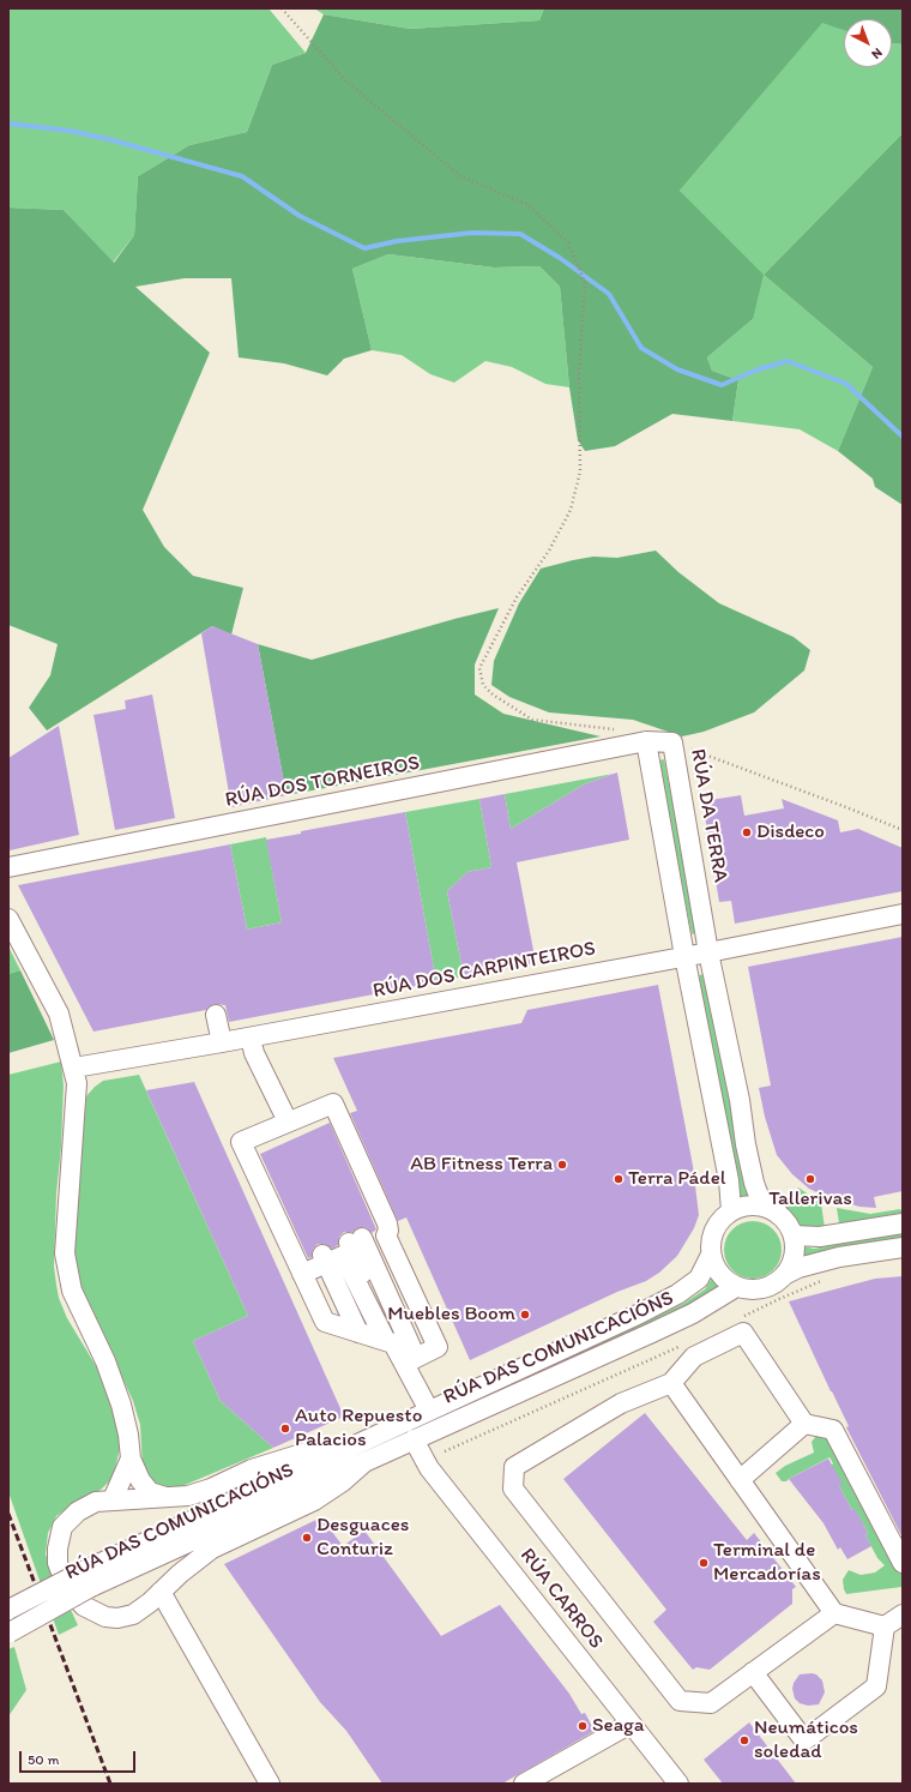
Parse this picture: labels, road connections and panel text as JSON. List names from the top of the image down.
{
  "streets": {
    "street": [
      "RÚA DOS TORNEIROS",
      "RÚA DA TERRA",
      "RÚA DOS CARPINTEIROS",
      "RÚA DAS COMUNICACIÓNS",
      "RÚA CARROS"
    ]
  },
  "crossings": [
    ["RÚA DOS TORNEIROS", "RÚA DA TERRA"],
    ["RÚA DA TERRA", "RÚA DOS CARPINTEIROS"],
    ["RÚA DA TERRA", "RÚA DAS COMUNICACIÓNS"],
    ["RÚA DAS COMUNICACIÓNS", "RÚA CARROS"]
  ],
  "places": [
    "Disdeco",
    "AB Fitness Terra",
    "Terra Pádel",
    "Tallerivas",
    "Muebles Boom",
    "Auto Repuesto Palacios",
    "Desguaces Conturiz",
    "Terminal de Mercadorías",
    "Seaga",
    "Neumáticos soledad"
  ],
  "scale_bar": "50 m",
  "north": "bottom right"
}
